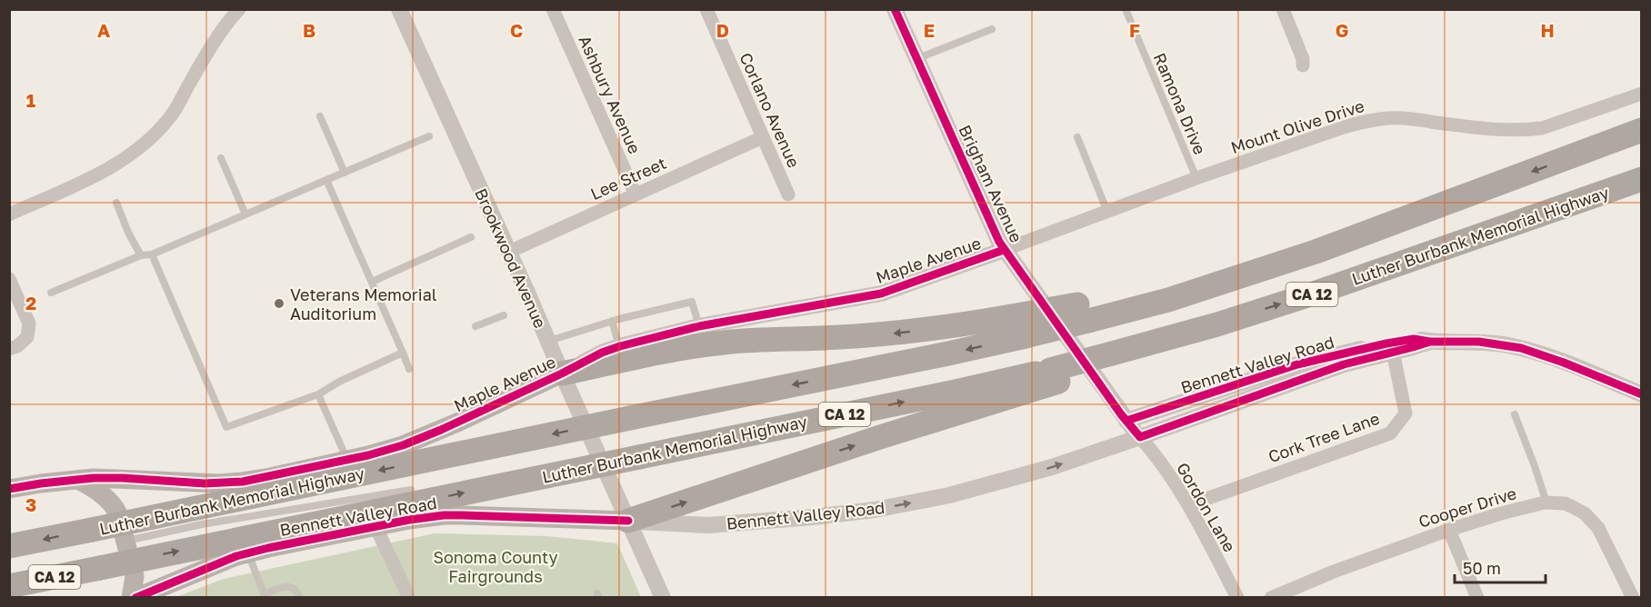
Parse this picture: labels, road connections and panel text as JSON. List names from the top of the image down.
{
  "streets": {
    "highway": ["Luther Burbank Memorial Highway", "CA 12"],
    "main road": ["Maple Avenue", "Bennett Valley Road"],
    "street": [
      "Ashbury Avenue",
      "Corlano Avenue",
      "Mount Olive Drive",
      "Lee Street",
      "Brigham Avenue",
      "Brookwood Avenue",
      "Cork Tree Lane",
      "Gordon Lane",
      "Cooper Drive"
    ],
    "lane": ["Ramona Drive"]
  },
  "crossings": [
    ["Ashbury Avenue", "Lee Street"],
    ["Ramona Drive", "Mount Olive Drive"],
    ["Corlano Avenue", "Lee Street"],
    ["Mount Olive Drive", "Brigham Avenue"],
    ["Mount Olive Drive", "Maple Avenue"],
    ["Lee Street", "Brookwood Avenue"],
    ["Brigham Avenue", "Maple Avenue"],
    ["Brigham Avenue", "Bennett Valley Road"],
    ["Brigham Avenue", "Gordon Lane"],
    ["Brookwood Avenue", "Maple Avenue"],
    ["Brookwood Avenue", "Bennett Valley Road"],
    ["Bennett Valley Road", "Cork Tree Lane"],
    ["Bennett Valley Road", "Gordon Lane"],
    ["Cork Tree Lane", "Gordon Lane"]
  ],
  "parks": ["Sonoma County Fairgrounds"],
  "places": ["Veterans Memorial Auditorium"],
  "scale_bar": "50 m",
  "grid": {
    "columns": [
      "A",
      "B",
      "C",
      "D",
      "E",
      "F",
      "G",
      "H"
    ],
    "rows": ["1", "2", "3"]
  }
}
